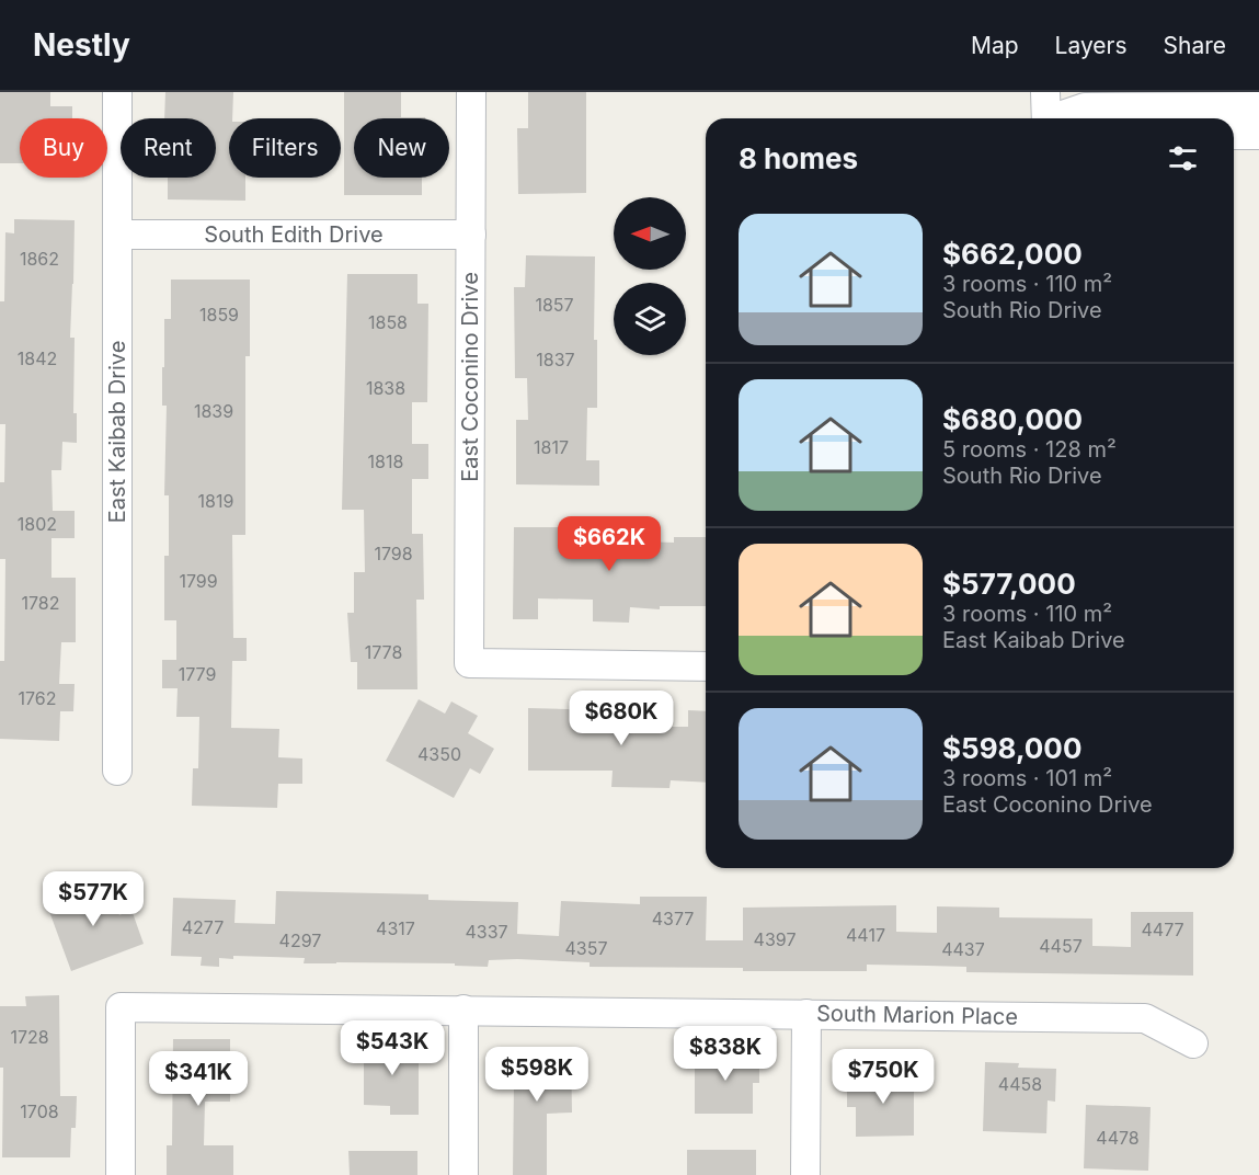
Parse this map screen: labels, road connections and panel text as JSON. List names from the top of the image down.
{
  "streets": {
    "street": [
      "South Edith Drive",
      "East Coconino Drive",
      "East Kaibab Drive",
      "South Marion Place"
    ]
  },
  "crossings": [
    ["South Edith Drive", "East Coconino Drive"],
    ["South Edith Drive", "East Kaibab Drive"]
  ],
  "house_numbers": [
    "1862",
    "1857",
    "1859",
    "1858",
    "1842",
    "1837",
    "1838",
    "1839",
    "1817",
    "1818",
    "1819",
    "1802",
    "1798",
    "1799",
    "1782",
    "1778",
    "1779",
    "1762",
    "4350",
    "4377",
    "4277",
    "4317",
    "4477",
    "4337",
    "4417",
    "4397",
    "4297",
    "4457",
    "4357",
    "4437",
    "1728",
    "4458",
    "1708",
    "4478"
  ],
  "north": "left",
  "page": {
    "header": "Nestly",
    "nav": ["Map", "Layers", "Share"],
    "chip": [
      "Buy",
      "Rent",
      "Filters",
      "New"
    ],
    "heading": "8 homes",
    "list": [
      {
        "name": "$662,000",
        "note": "3 rooms · 110 m² · South Rio Drive"
      },
      {
        "name": "$680,000",
        "note": "5 rooms · 128 m² · South Rio Drive"
      },
      {
        "name": "$577,000",
        "note": "3 rooms · 110 m² · East Kaibab Drive"
      },
      {
        "name": "$598,000",
        "note": "3 rooms · 101 m² · East Coconino Drive"
      }
    ],
    "price": [
      "$662K",
      "$680K",
      "$577K",
      "$543K",
      "$838K",
      "$598K",
      "$750K",
      "$341K"
    ]
  }
}
